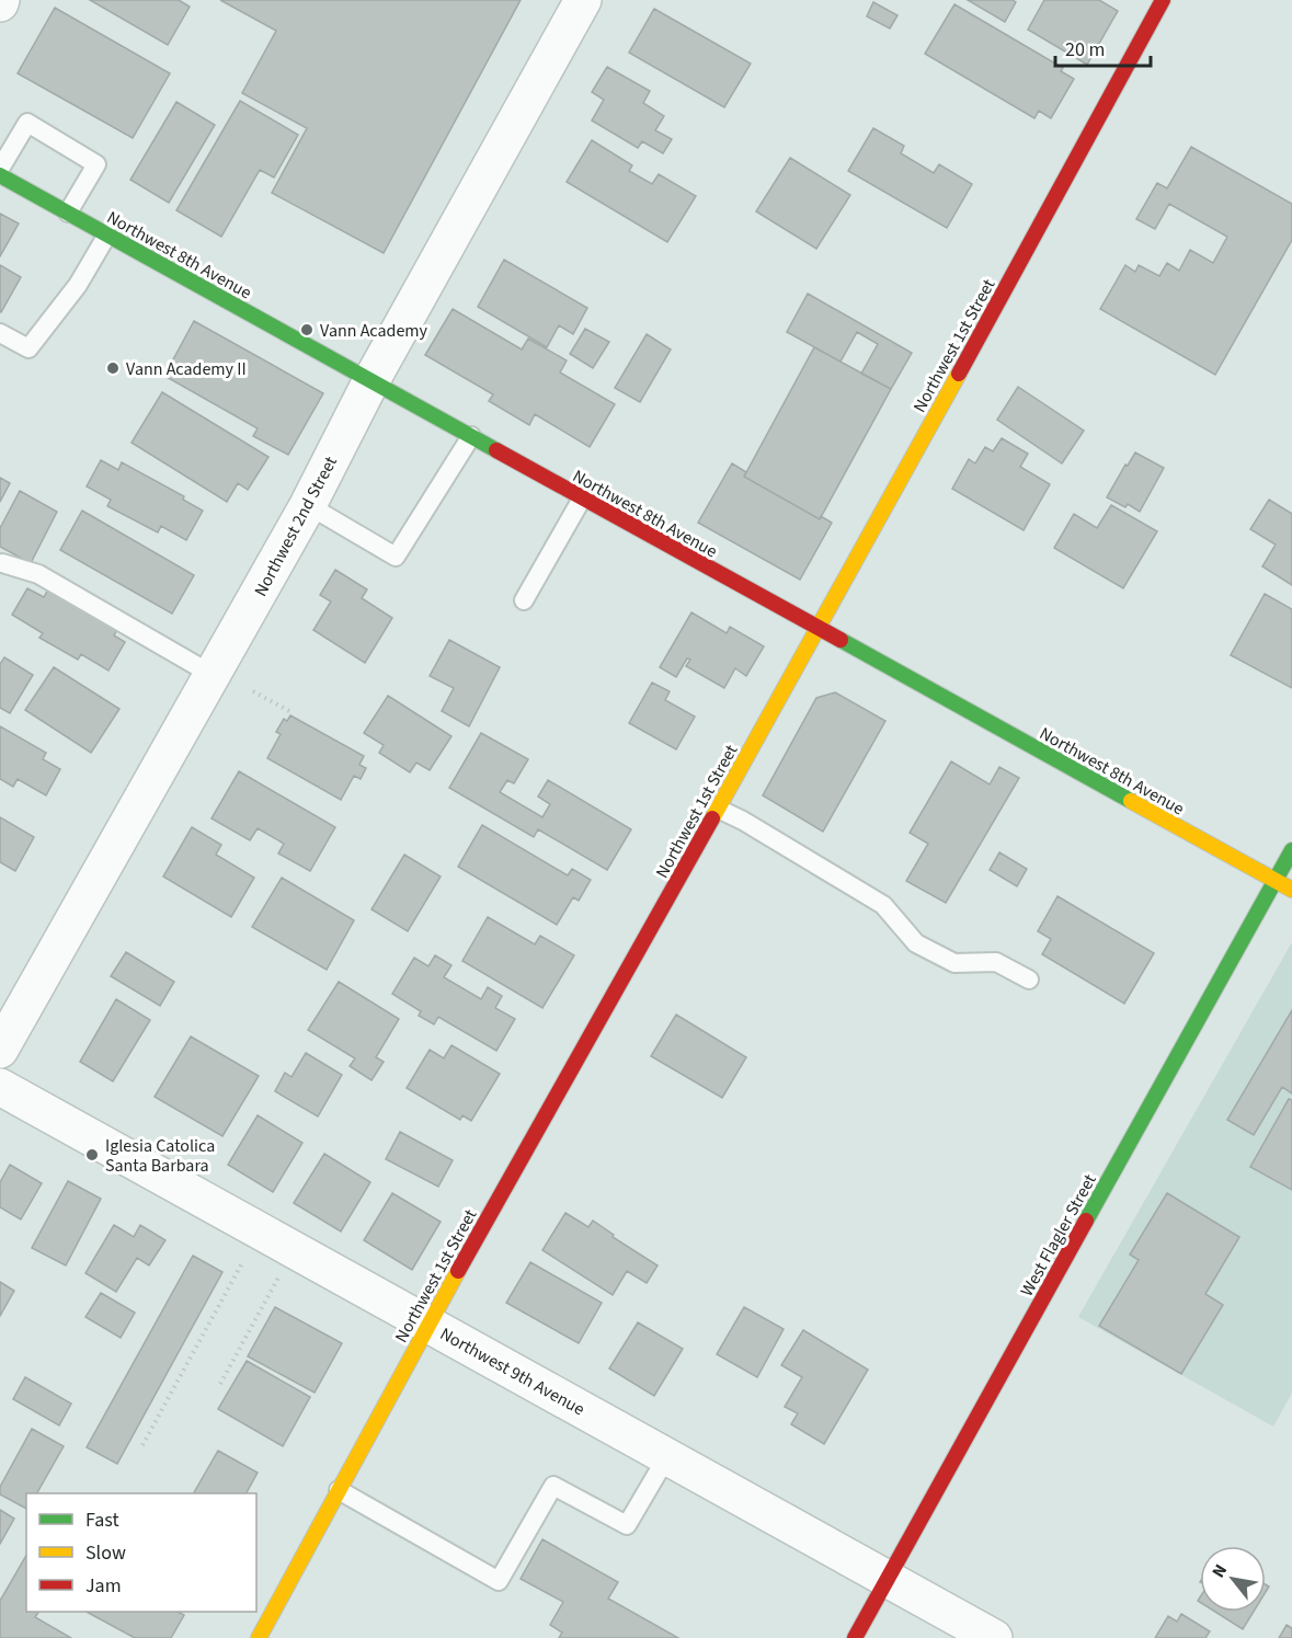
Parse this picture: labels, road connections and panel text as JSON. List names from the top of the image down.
{
  "streets": {
    "main road": ["Northwest 8th Avenue", "Northwest 1st Street", "West Flagler Street"],
    "street": ["Northwest 2nd Street", "Northwest 9th Avenue"]
  },
  "crossings": [
    ["Northwest 8th Avenue", "Northwest 1st Street"],
    ["Northwest 8th Avenue", "Northwest 2nd Street"],
    ["Northwest 8th Avenue", "West Flagler Street"],
    ["Northwest 1st Street", "Northwest 9th Avenue"],
    ["West Flagler Street", "Northwest 9th Avenue"]
  ],
  "places": ["Vann Academy", "Vann Academy II", "Iglesia Catolica Santa Barbara"],
  "legend": ["Fast", "Slow", "Jam"],
  "scale_bar": "20 m",
  "north": "top left"
}
